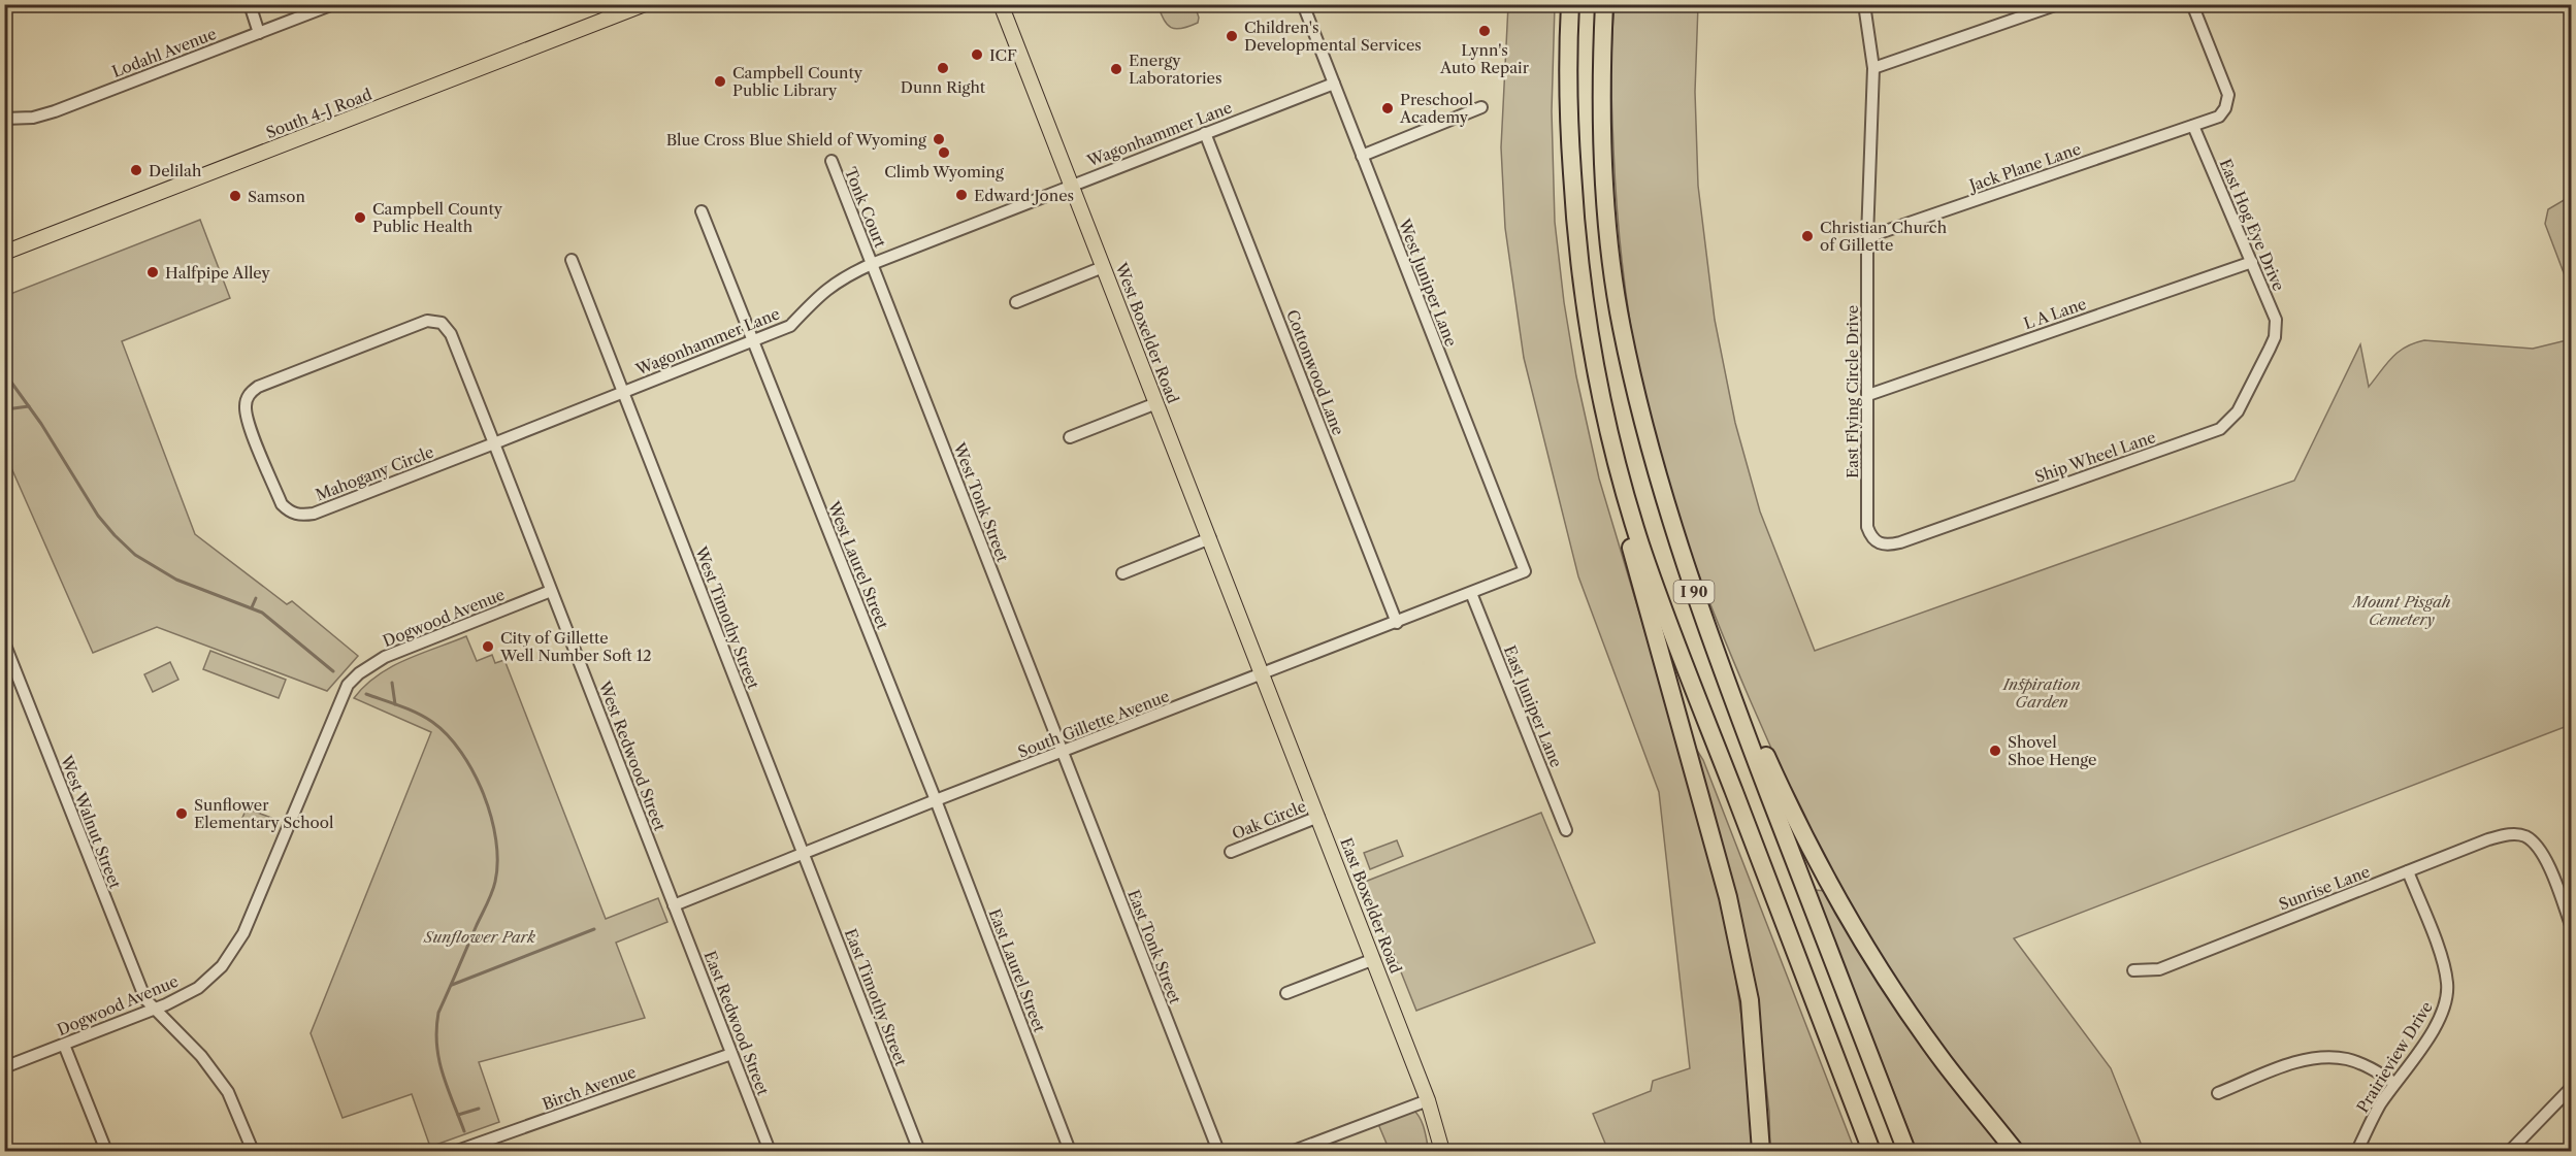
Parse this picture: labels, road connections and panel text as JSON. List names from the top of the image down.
{
  "streets": {
    "highway": ["I 90"],
    "main road": ["South 4-J Road", "West Boxelder Road", "East Boxelder Road"],
    "street": [
      "Lodahl Avenue",
      "Wagonhammer Lane",
      "Jack Plane Lane",
      "Tonk Court",
      "East Hog Eye Drive",
      "West Juniper Lane",
      "L A Lane",
      "Cottonwood Lane",
      "East Flying Circle Drive",
      "Ship Wheel Lane",
      "Mahogany Circle",
      "West Tonk Street",
      "West Laurel Street",
      "Dogwood Avenue",
      "West Timothy Street",
      "East Juniper Lane",
      "South Gillette Avenue",
      "West Redwood Street",
      "Oak Circle",
      "West Walnut Street",
      "Sunrise Lane",
      "East Tonk Street",
      "East Laurel Street",
      "East Timothy Street",
      "East Redwood Street",
      "Prairieview Drive",
      "Birch Avenue"
    ]
  },
  "crossings": [
    ["Wagonhammer Lane", "Tonk Court"],
    ["Wagonhammer Lane", "West Juniper Lane"],
    ["Wagonhammer Lane", "West Boxelder Road"],
    ["Wagonhammer Lane", "Cottonwood Lane"],
    ["Wagonhammer Lane", "Mahogany Circle"],
    ["Wagonhammer Lane", "West Tonk Street"],
    ["Wagonhammer Lane", "West Laurel Street"],
    ["Wagonhammer Lane", "West Timothy Street"],
    ["Wagonhammer Lane", "West Redwood Street"],
    ["Jack Plane Lane", "East Hog Eye Drive"],
    ["Jack Plane Lane", "East Flying Circle Drive"],
    ["Tonk Court", "West Tonk Street"],
    ["East Hog Eye Drive", "L A Lane"],
    ["East Hog Eye Drive", "Ship Wheel Lane"],
    ["West Juniper Lane", "South Gillette Avenue"],
    ["L A Lane", "East Flying Circle Drive"],
    ["West Boxelder Road", "South Gillette Avenue"],
    ["West Boxelder Road", "East Boxelder Road"],
    ["Cottonwood Lane", "South Gillette Avenue"],
    ["East Flying Circle Drive", "Ship Wheel Lane"],
    ["Mahogany Circle", "West Redwood Street"],
    ["West Tonk Street", "South Gillette Avenue"],
    ["West Tonk Street", "East Tonk Street"],
    ["West Laurel Street", "South Gillette Avenue"],
    ["West Laurel Street", "East Laurel Street"],
    ["Dogwood Avenue", "West Redwood Street"],
    ["Dogwood Avenue", "West Walnut Street"],
    ["West Timothy Street", "South Gillette Avenue"],
    ["West Timothy Street", "East Timothy Street"],
    ["East Juniper Lane", "South Gillette Avenue"],
    ["South Gillette Avenue", "West Redwood Street"],
    ["South Gillette Avenue", "East Boxelder Road"],
    ["South Gillette Avenue", "East Tonk Street"],
    ["South Gillette Avenue", "East Laurel Street"],
    ["South Gillette Avenue", "East Timothy Street"],
    ["South Gillette Avenue", "East Redwood Street"],
    ["West Redwood Street", "East Redwood Street"],
    ["Oak Circle", "East Boxelder Road"],
    ["Sunrise Lane", "Prairieview Drive"],
    ["East Redwood Street", "Birch Avenue"]
  ],
  "parks": ["Mount Pisgah Cemetery", "Inspiration Garden", "Sunflower Park"],
  "places": [
    "Lynn's Auto Repair",
    "Children's Developmental Services",
    "ICF",
    "Dunn Right",
    "Energy Laboratories",
    "Campbell County Public Library",
    "Preschool Academy",
    "Blue Cross Blue Shield of Wyoming",
    "Climb Wyoming",
    "Delilah",
    "Edward Jones",
    "Samson",
    "Campbell County Public Health",
    "Christian Church of Gillette",
    "Halfpipe Alley",
    "City of Gillette Well Number Soft 12",
    "Shovel Shoe Henge",
    "Sunflower Elementary School"
  ]
}
